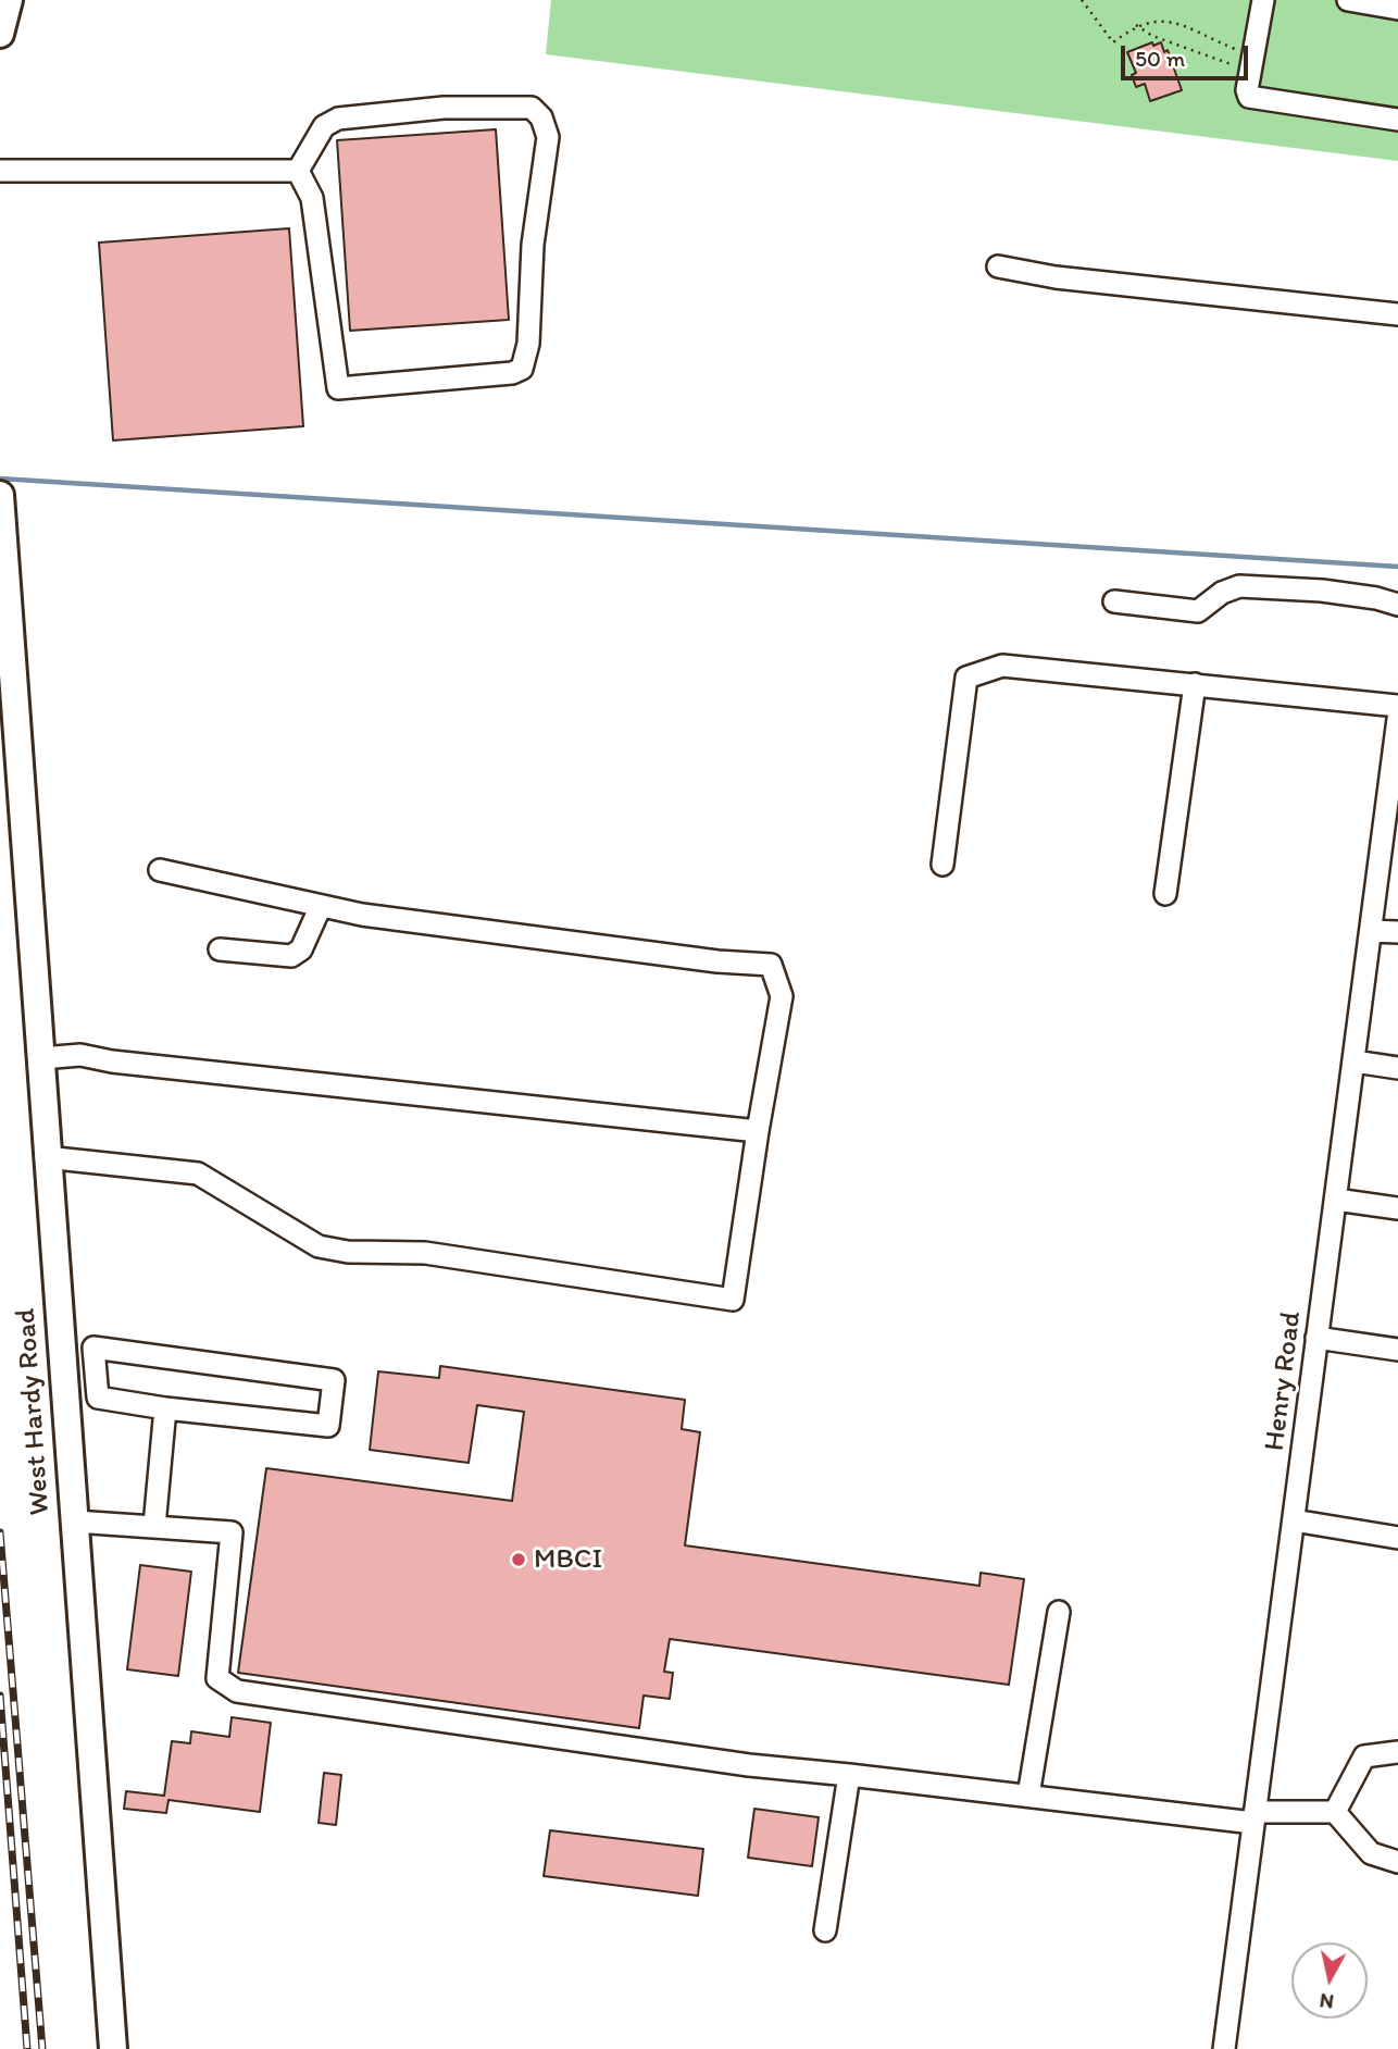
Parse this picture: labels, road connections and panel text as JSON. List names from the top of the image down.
{
  "streets": {
    "main road": ["West Hardy Road"],
    "street": ["Henry Road"]
  },
  "places": ["MBCI"],
  "scale_bar": "50 m",
  "north": "bottom"
}
